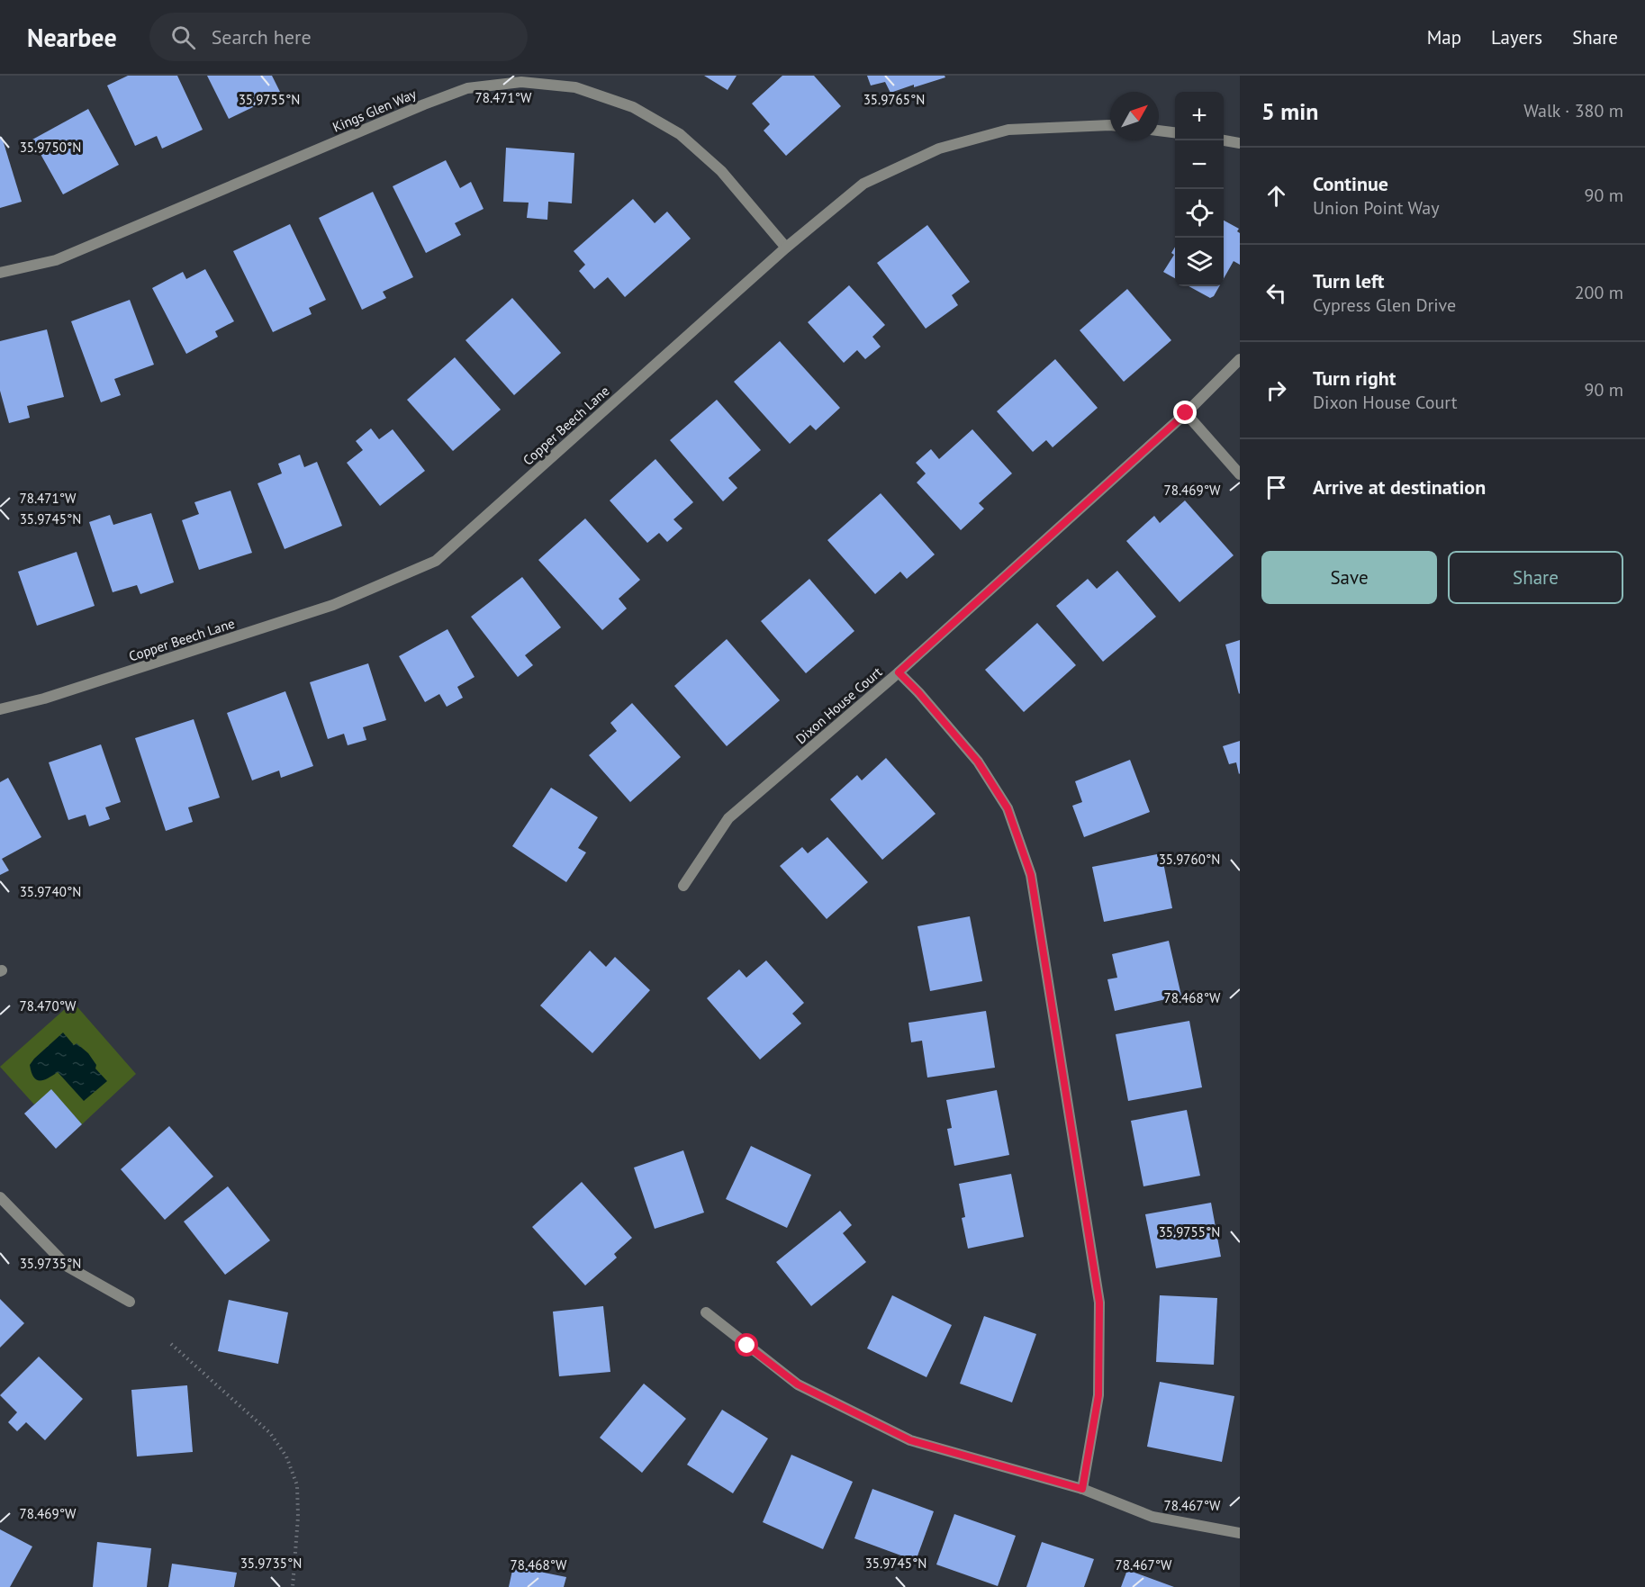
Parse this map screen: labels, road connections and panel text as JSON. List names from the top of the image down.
{
  "streets": {
    "street": ["Kings Glen Way", "Copper Beech Lane", "Dixon House Court"]
  },
  "crossings": [
    ["Kings Glen Way", "Copper Beech Lane"]
  ],
  "north": "top right",
  "page": {
    "header": "Nearbee",
    "search": "Search here",
    "nav": ["Map", "Layers", "Share"],
    "heading": ["5 min", "Walk · 380 m"],
    "map_buttons": ["+", "−"],
    "list": [
      ["Continue", "Union Point Way", "90 m"],
      ["Turn left", "Cypress Glen Drive", "200 m"],
      ["Turn right", "Dixon House Court", "90 m"],
      "Arrive at destination"
    ],
    "buttons": ["Save", "Share"]
  },
  "coordinates": [
    "78.471°W",
    "35.9755°N",
    "35.9765°N",
    "35.9750°N",
    "78.469°W",
    "35.9745°N",
    "35.9760°N",
    "35.9740°N",
    "78.468°W",
    "78.470°W",
    "35.9735°N",
    "78.467°W"
  ]
}
